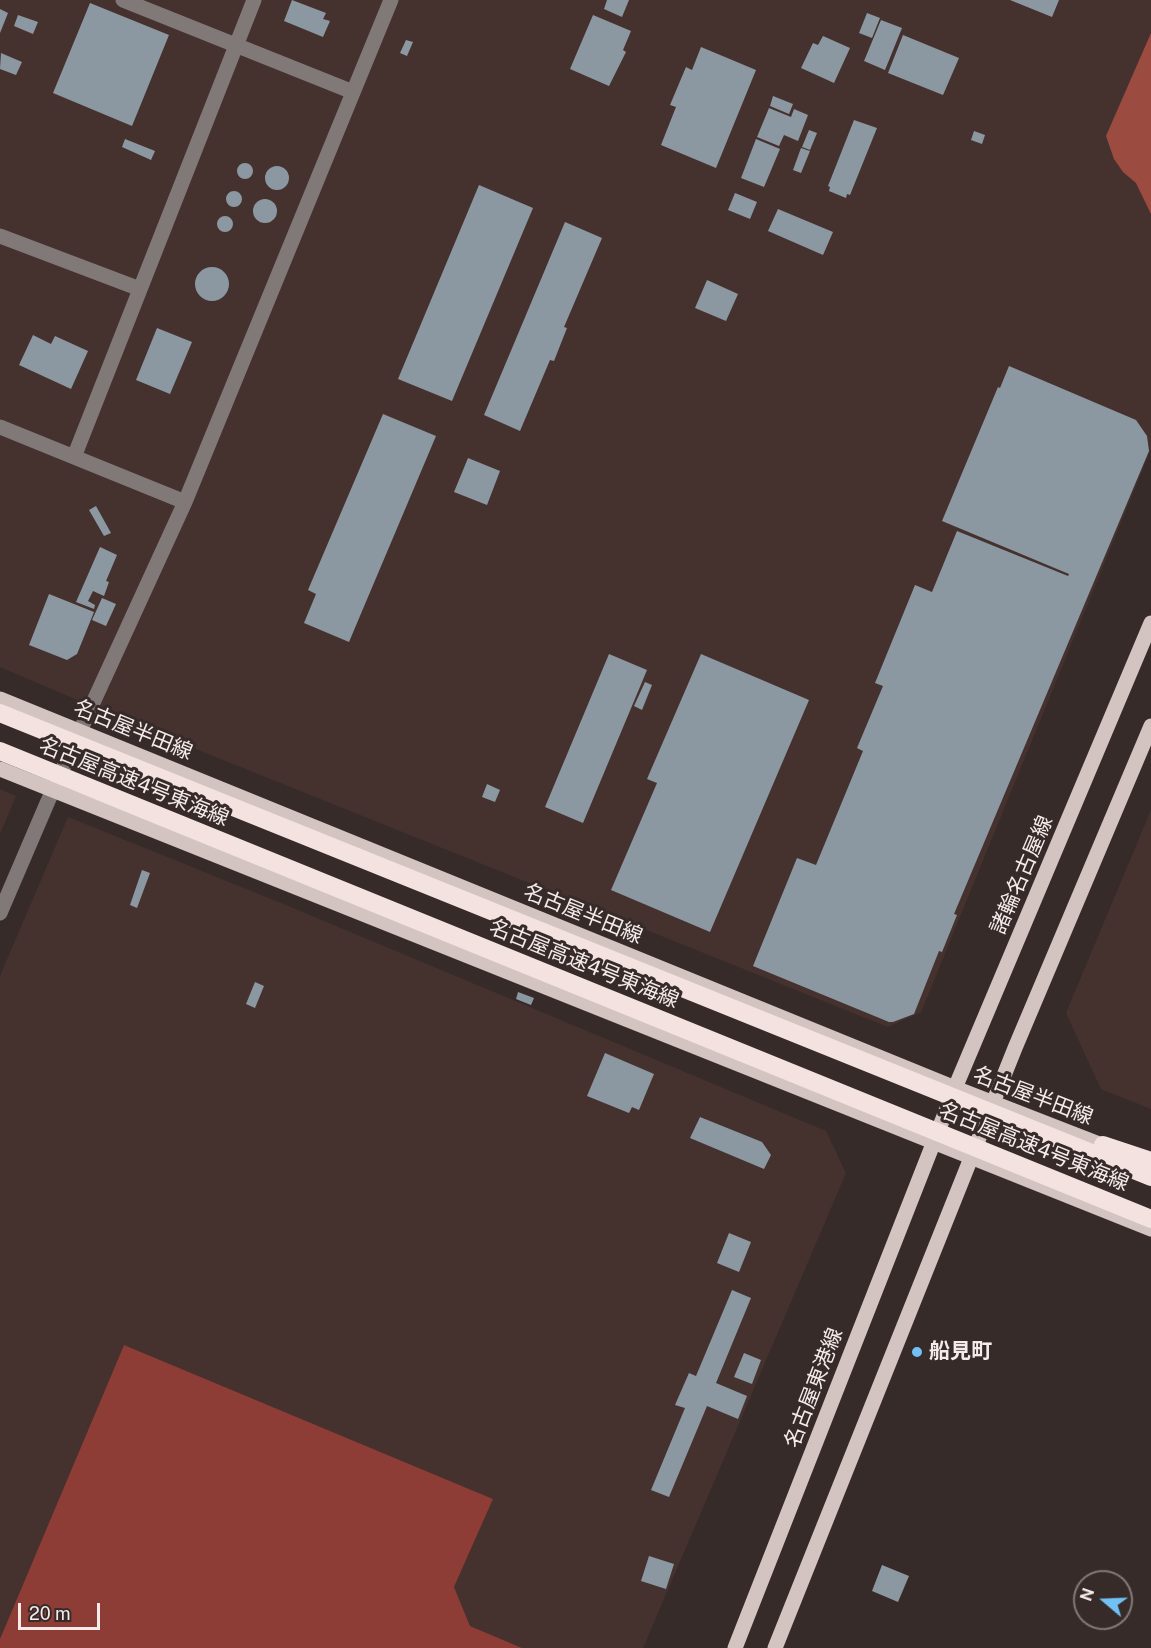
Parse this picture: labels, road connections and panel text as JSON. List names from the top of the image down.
{
  "streets": {
    "highway": ["名古屋高速4号東海線"],
    "main road": ["名古屋半田線", "諸輪名古屋線", "名古屋東港線"]
  },
  "crossings": [
    ["名古屋半田線", "諸輪名古屋線"],
    ["諸輪名古屋線", "名古屋東港線"]
  ],
  "places": ["船見町"],
  "scale_bar": "20 m",
  "north": "left"
}
